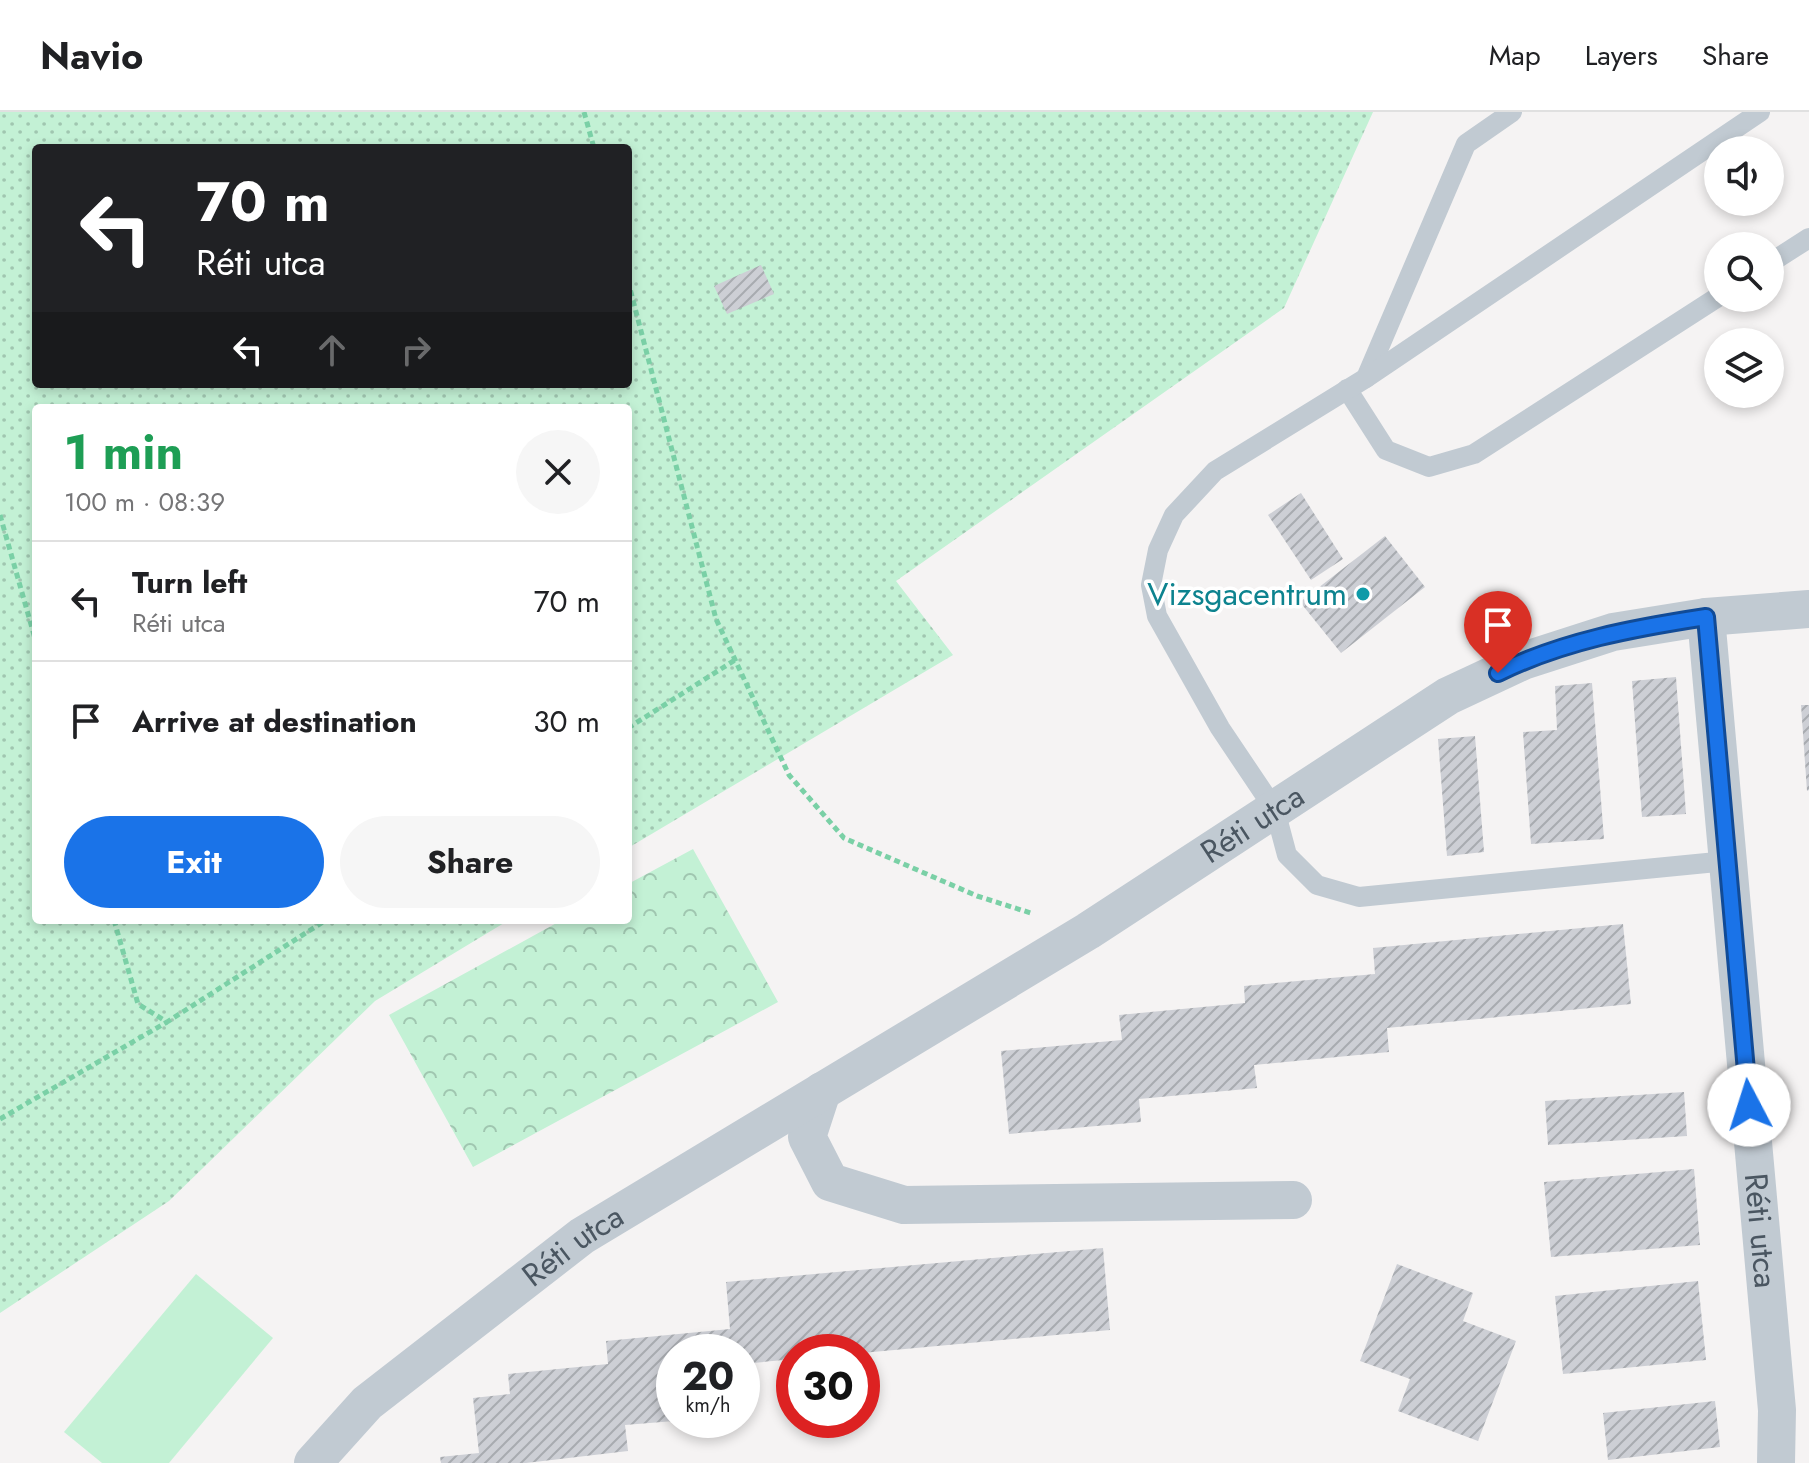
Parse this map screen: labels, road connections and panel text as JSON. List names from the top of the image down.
{
  "streets": {
    "street": ["Réti utca"]
  },
  "places": ["Vizsgacentrum"],
  "page": {
    "header": "Navio",
    "nav": ["Map", "Layers", "Share"],
    "turn": ["70 m", "Réti utca"],
    "heading": ["1 min", "100 m · 08:39"],
    "list": [
      {
        "name": "Turn left",
        "note": "Réti utca",
        "value": "70 m"
      },
      {
        "name": "Arrive at destination",
        "value": "30 m"
      }
    ],
    "buttons": ["Exit", "Share"],
    "speed": "20 km/h",
    "limit": "30"
  }
}
